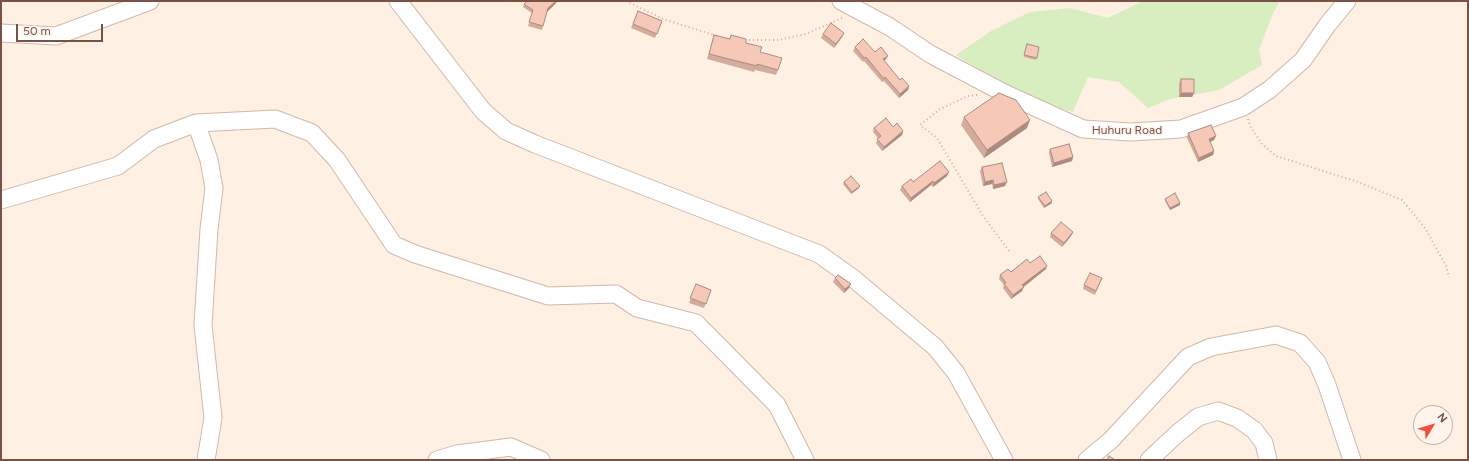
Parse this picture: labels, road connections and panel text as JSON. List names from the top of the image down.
{
  "streets": {
    "street": ["Huhuru Road"]
  },
  "scale_bar": "50 m",
  "north": "top right"
}
